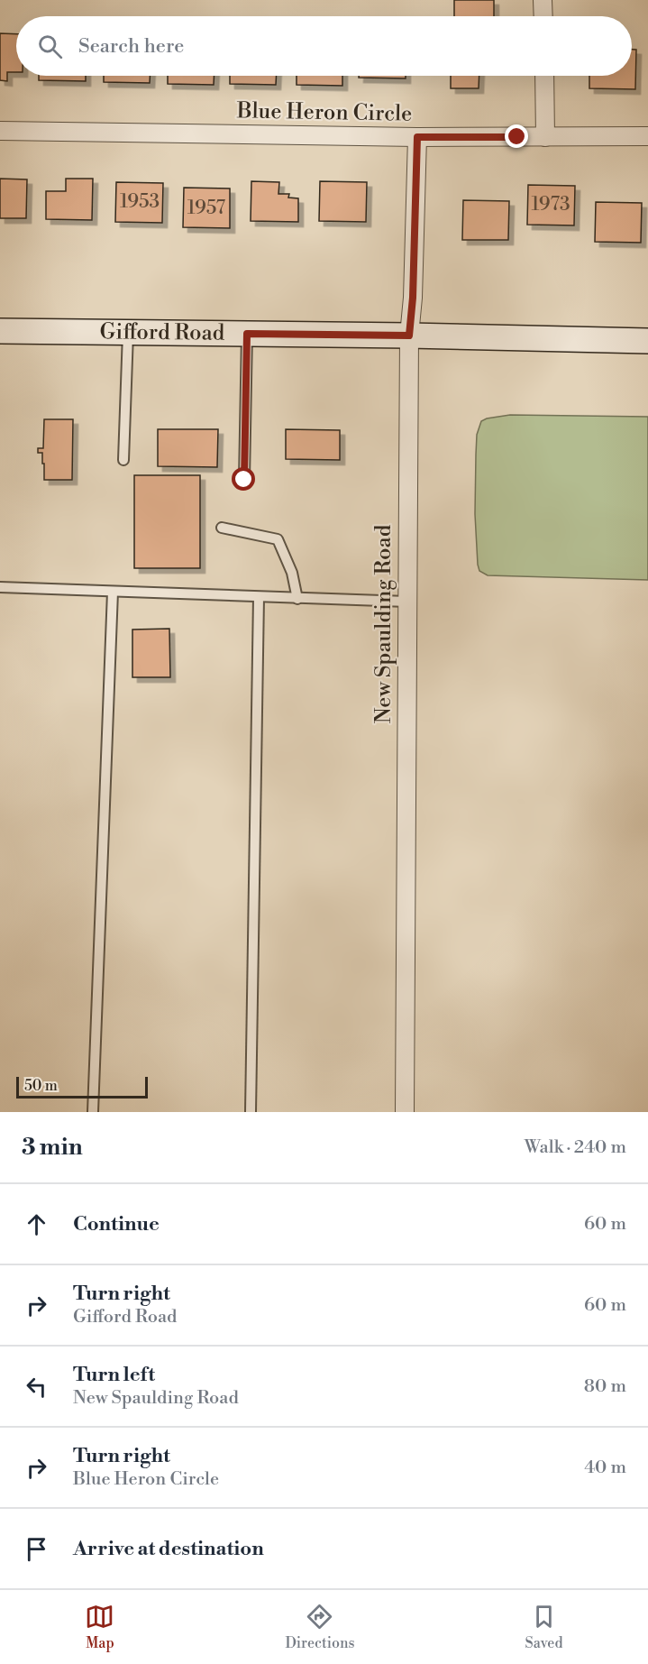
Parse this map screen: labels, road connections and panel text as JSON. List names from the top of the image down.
{
  "streets": {
    "street": ["Blue Heron Circle", "Gifford Road", "New Spaulding Road"]
  },
  "crossings": [
    ["Blue Heron Circle", "New Spaulding Road"],
    ["Gifford Road", "New Spaulding Road"]
  ],
  "house_numbers": ["1953", "1973", "1957"],
  "scale_bar": "50 m",
  "page": {
    "search": "Search here",
    "scale": "50 m",
    "heading": ["3 min", "Walk · 240 m"],
    "list": [
      ["Continue", "60 m"],
      ["Turn right", "Gifford Road", "60 m"],
      ["Turn left", "New Spaulding Road", "80 m"],
      ["Turn right", "Blue Heron Circle", "40 m"],
      "Arrive at destination"
    ],
    "nav": ["Map", "Directions", "Saved"]
  }
}
